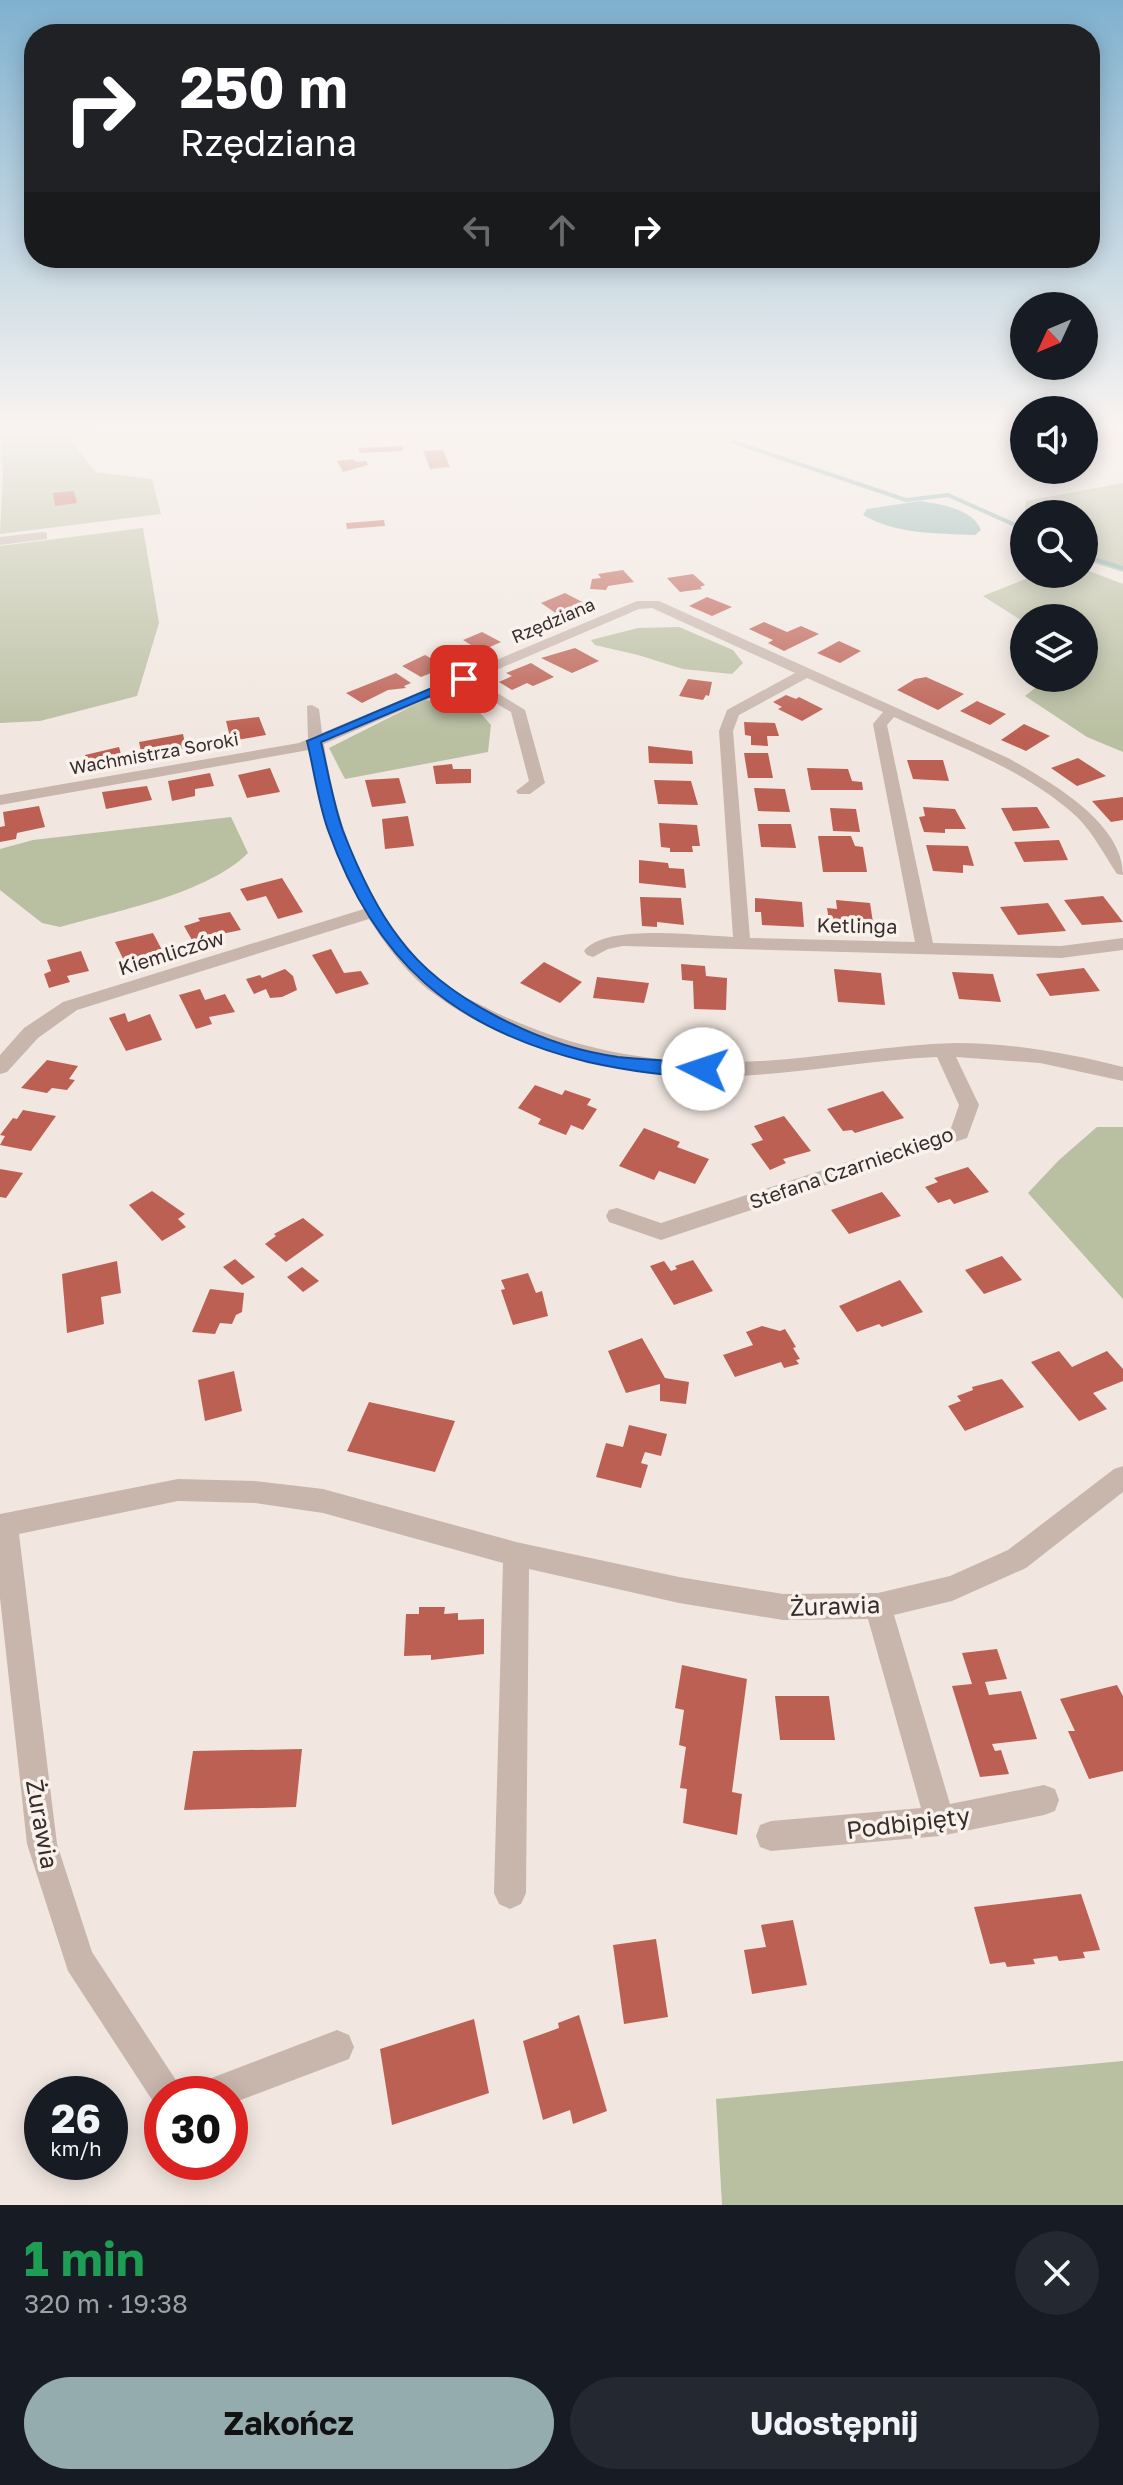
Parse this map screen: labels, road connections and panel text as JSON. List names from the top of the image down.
{
  "streets": {
    "street": [
      "Rzędziana",
      "Wachmistrza Soroki",
      "Ketlinga",
      "Kiemliczów",
      "Stefana Czarnieckiego",
      "Żurawia",
      "Podbipięty"
    ]
  },
  "crossings": [
    ["Rzędziana", "Wachmistrza Soroki"]
  ],
  "north": "bottom left",
  "page": {
    "turn": ["250 m", "Rzędziana"],
    "speed": "26 km/h",
    "limit": "30",
    "heading": ["1 min", "320 m · 19:38"],
    "buttons": ["Zakończ", "Udostępnij"]
  }
}
